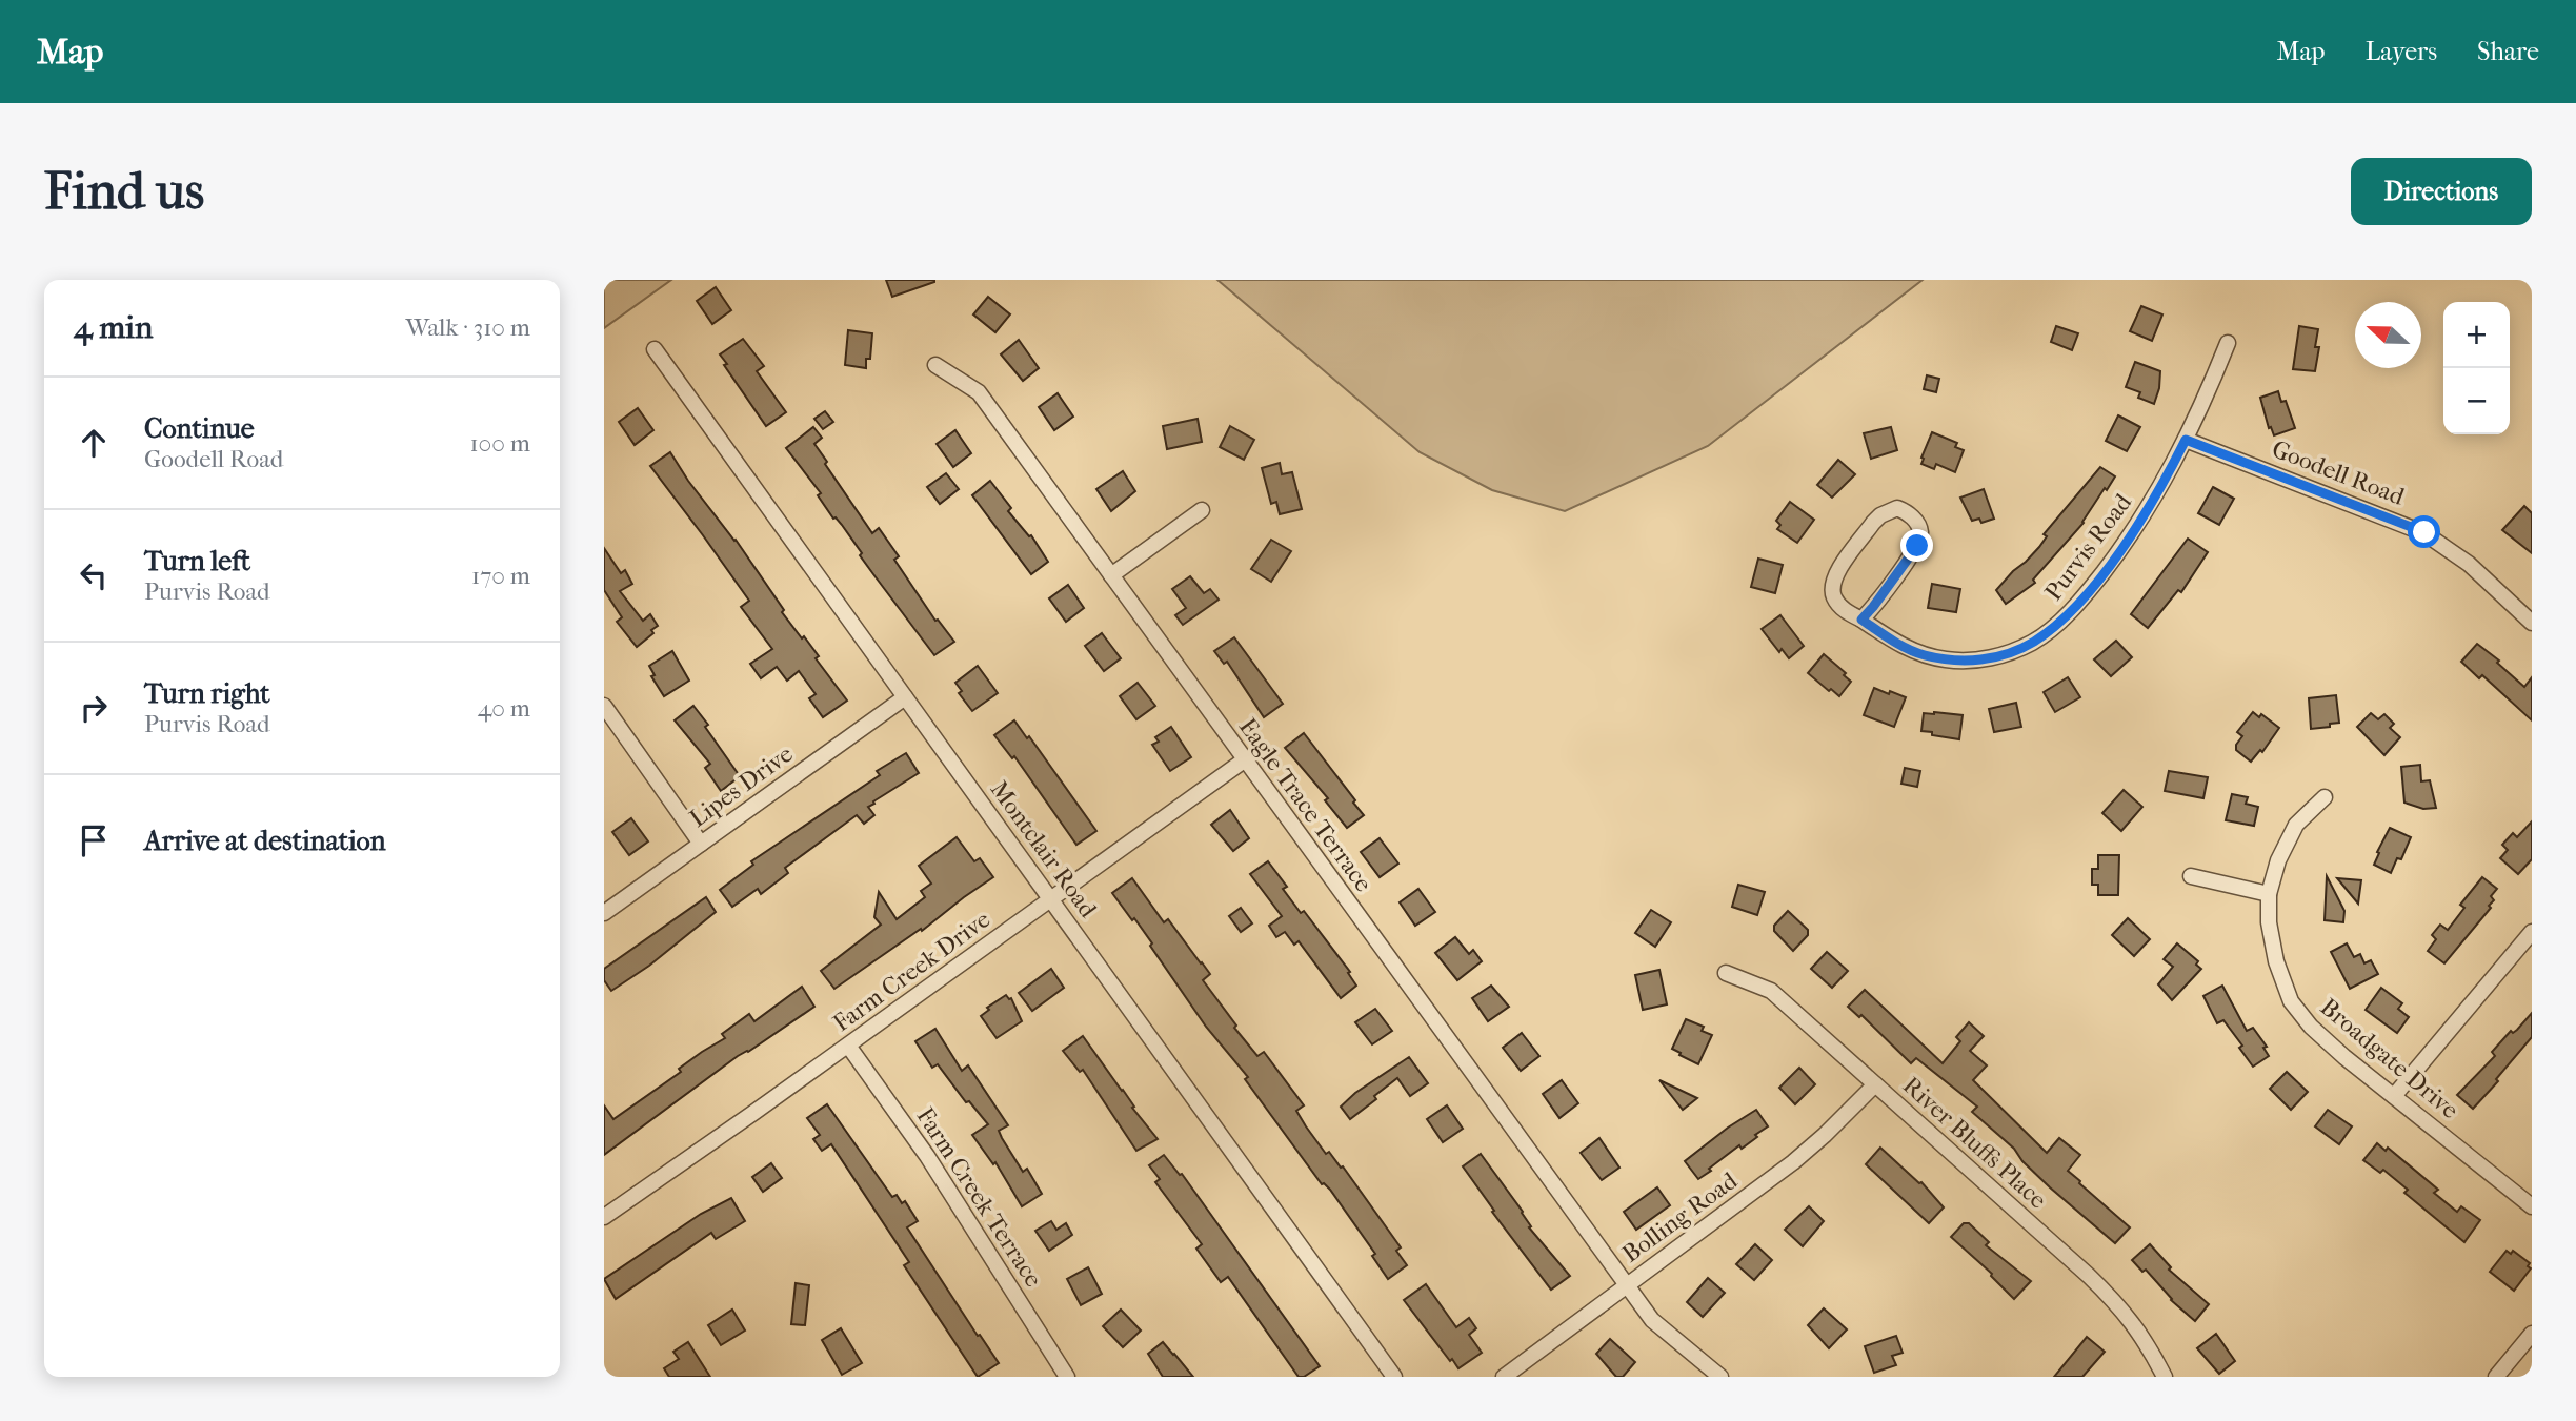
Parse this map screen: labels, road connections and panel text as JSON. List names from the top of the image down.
{
  "streets": {
    "street": [
      "Goodell Road",
      "Purvis Road",
      "Lipes Drive",
      "Eagle Trace Terrace",
      "Montclair Road",
      "Farm Creek Drive",
      "Broadgate Drive",
      "River Bluffs Place",
      "Farm Creek Terrace",
      "Bolling Road"
    ]
  },
  "crossings": [
    ["Goodell Road", "Purvis Road"],
    ["Lipes Drive", "Montclair Road"],
    ["Eagle Trace Terrace", "Farm Creek Drive"],
    ["Eagle Trace Terrace", "Bolling Road"],
    ["Montclair Road", "Farm Creek Drive"],
    ["Farm Creek Drive", "Farm Creek Terrace"],
    ["River Bluffs Place", "Bolling Road"]
  ],
  "north": "left",
  "page": {
    "header": "Map",
    "nav": ["Map", "Layers", "Share"],
    "buttons": "Directions",
    "title": "Find us",
    "heading": ["4 min", "Walk · 310 m"],
    "map_buttons": ["+", "−"],
    "list": [
      ["Continue", "Goodell Road", "100 m"],
      ["Turn left", "Purvis Road", "170 m"],
      ["Turn right", "Purvis Road", "40 m"],
      "Arrive at destination"
    ]
  }
}
